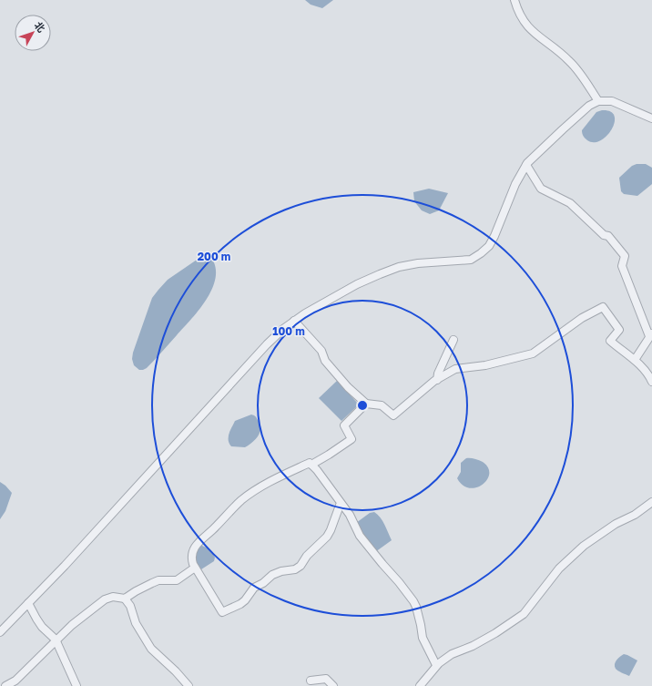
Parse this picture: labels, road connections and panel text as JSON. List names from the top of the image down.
{
  "north": "top right",
  "rings": ["200 m", "100 m"]
}
